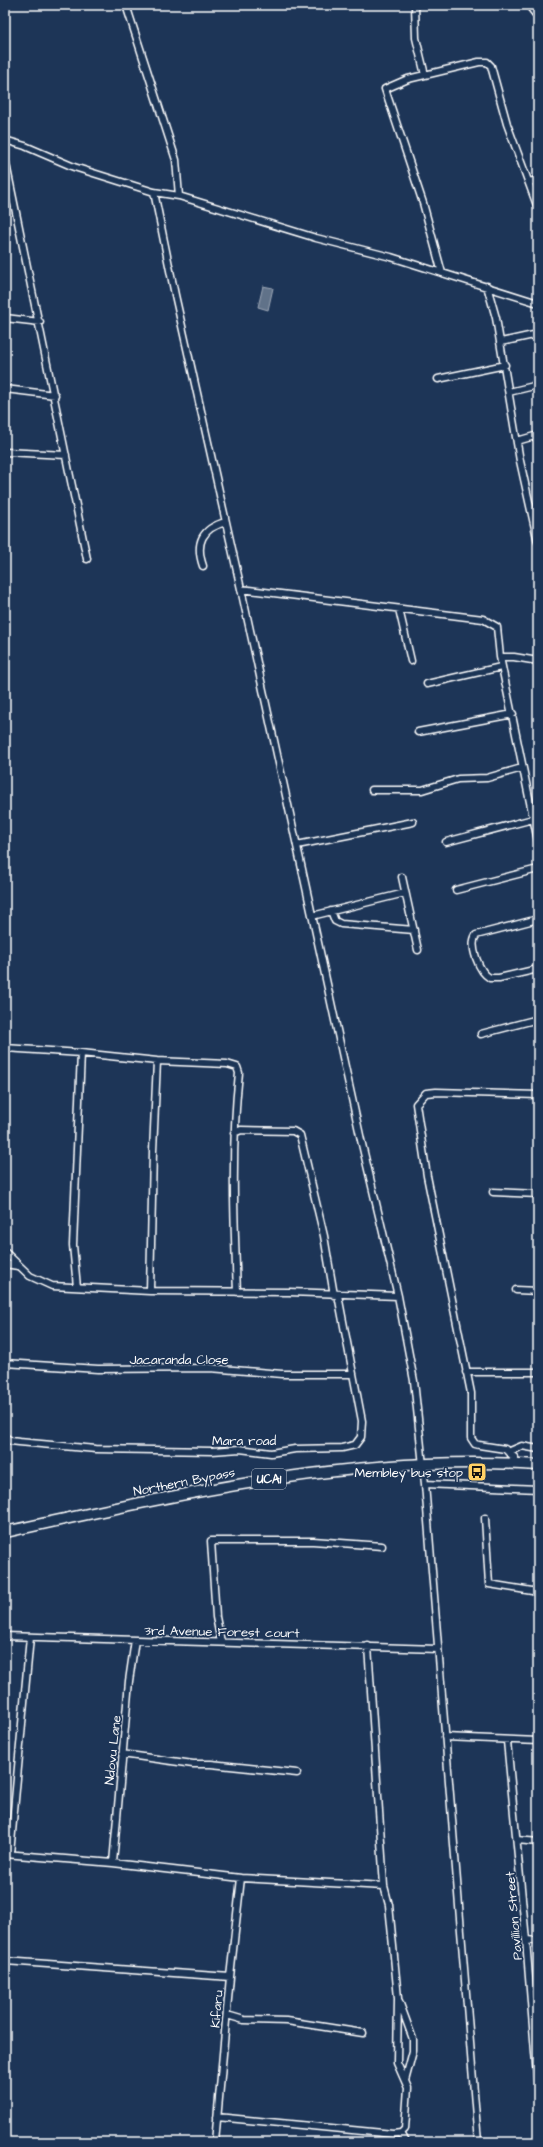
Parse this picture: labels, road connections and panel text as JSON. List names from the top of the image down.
{
  "streets": {
    "main road": ["UCA1", "Northern Bypass"],
    "street": [
      "Jacaranda Close",
      "Mara road",
      "3rd Avenue Forest court",
      "Ndovu Lane",
      "Pavillion Street",
      "Kifaru"
    ]
  },
  "crossings": [
    ["Jacaranda Close", "Mara road"],
    ["3rd Avenue Forest court", "Ndovu Lane"]
  ],
  "places": {
    "bus stop": ["Membley bus stop"]
  }
}
